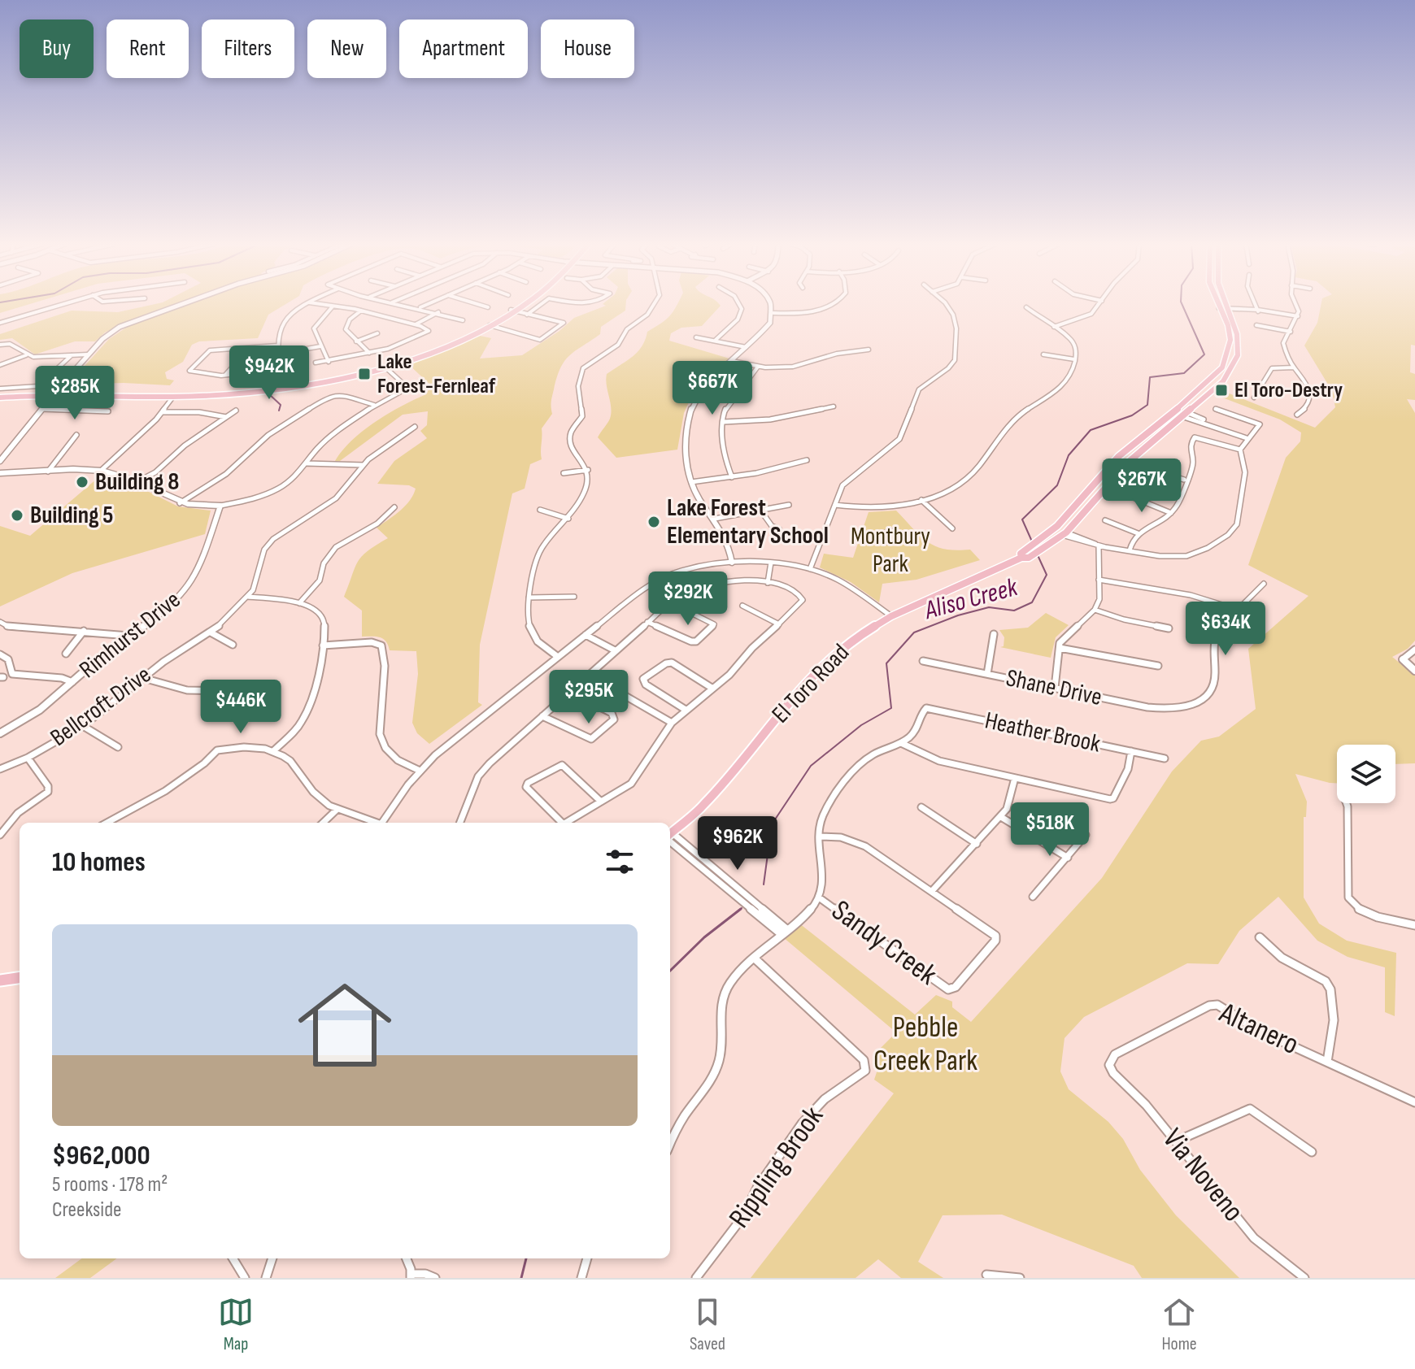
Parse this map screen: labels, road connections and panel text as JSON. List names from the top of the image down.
{
  "streets": {
    "main road": ["El Toro Road"],
    "street": [
      "Rimhurst Drive",
      "Shane Drive",
      "Bellcroft Drive",
      "Heather Brook",
      "Sandy Creek",
      "Altanero",
      "Rippling Brook",
      "Via Noveno"
    ]
  },
  "crossings": [
    ["Altanero", "Via Noveno"]
  ],
  "water": ["Aliso Creek"],
  "parks": ["Montbury Park", "Pebble Creek Park"],
  "places": {
    "transit": ["Lake Forest-Fernleaf", "El Toro-Destry"],
    "other": ["Building 8", "Building 5", "Lake Forest Elementary School"]
  },
  "page": {
    "chip": [
      "Buy",
      "Rent",
      "Filters",
      "New",
      "Apartment",
      "House"
    ],
    "price": [
      "$942K",
      "$667K",
      "$285K",
      "$267K",
      "$292K",
      "$634K",
      "$295K",
      "$446K",
      "$518K",
      "$962K"
    ],
    "heading": "10 homes",
    "list": [
      {
        "name": "$962,000",
        "note": "5 rooms · 178 m² · Creekside"
      }
    ],
    "tabs": ["Map", "Saved", "Home"]
  }
}
